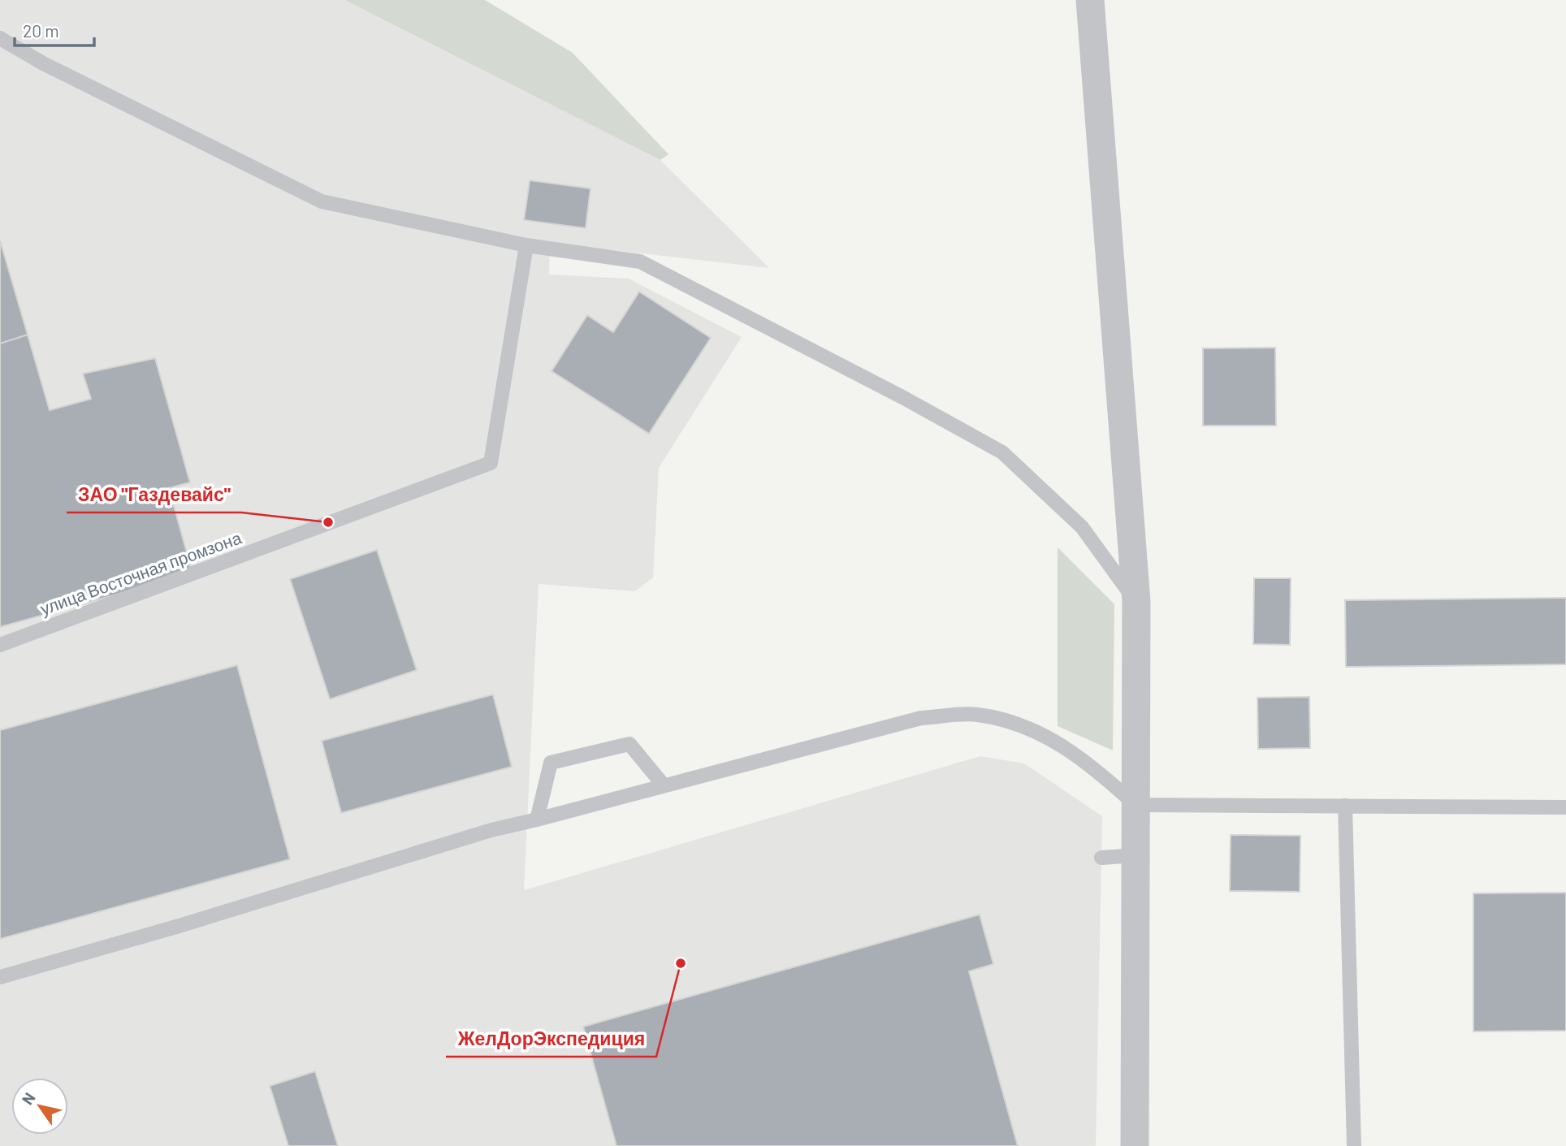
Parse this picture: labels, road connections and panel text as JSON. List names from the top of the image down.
{
  "streets": {
    "lane": ["улица Восточная промзона"]
  },
  "places": ["ЗАО \"Газдевайс\"", "ЖелДорЭкспедиция"],
  "scale_bar": "20 m",
  "north": "top left"
}
